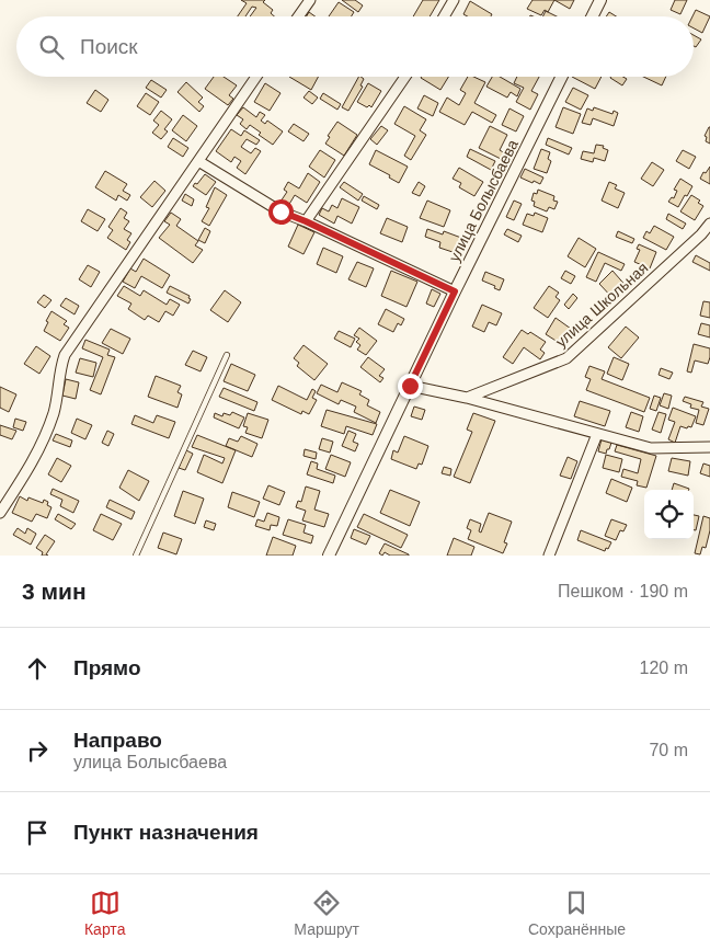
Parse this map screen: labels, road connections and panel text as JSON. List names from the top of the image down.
{
  "streets": {
    "street": ["улица Болысбаева", "улица Школьная"]
  },
  "page": {
    "search": "Поиск",
    "heading": ["3 мин", "Пешком · 190 m"],
    "list": [
      ["Прямо", "120 m"],
      ["Направо", "улица Болысбаева", "70 m"],
      "Пункт назначения"
    ],
    "nav": ["Карта", "Маршрут", "Сохранённые"]
  }
}
